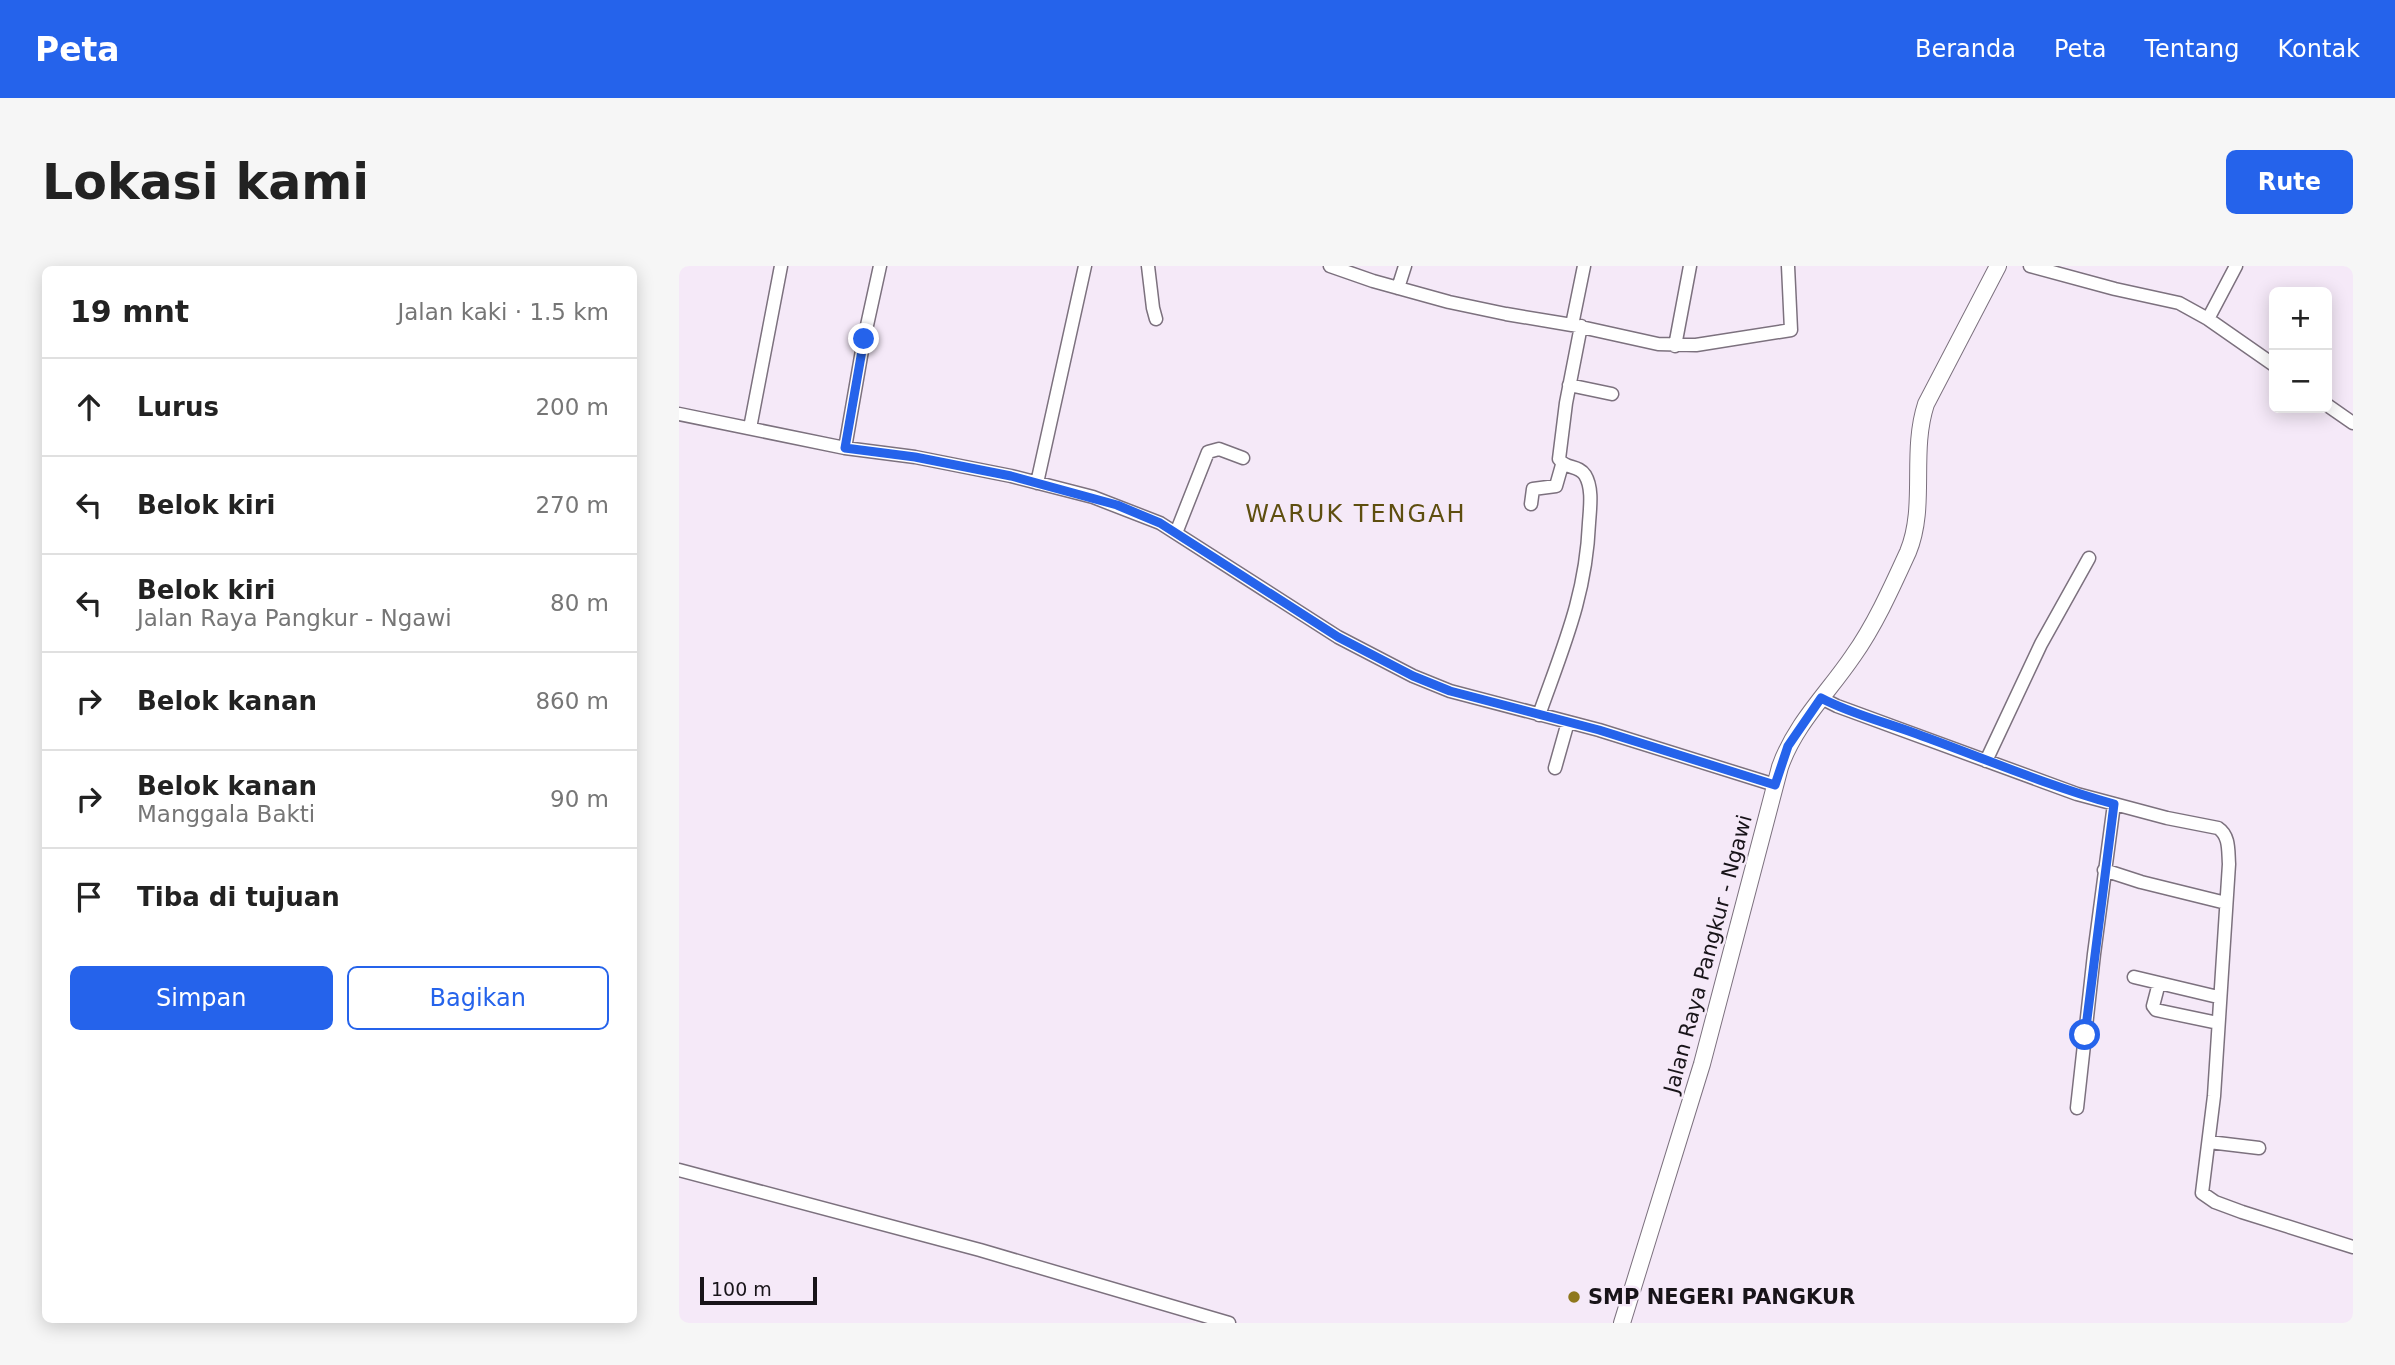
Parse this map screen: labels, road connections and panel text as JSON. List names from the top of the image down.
{
  "streets": {
    "main road": ["Jalan Raya Pangkur - Ngawi"]
  },
  "districts": ["WARUK TENGAH"],
  "places": ["SMP NEGERI PANGKUR"],
  "scale_bar": "100 m",
  "page": {
    "header": "Peta",
    "nav": [
      "Beranda",
      "Peta",
      "Tentang",
      "Kontak"
    ],
    "buttons": [
      "Rute",
      ["Simpan", "Bagikan"]
    ],
    "title": "Lokasi kami",
    "heading": ["19 mnt", "Jalan kaki · 1.5 km"],
    "map_buttons": ["+", "−"],
    "list": [
      ["Lurus", "200 m"],
      ["Belok kiri", "270 m"],
      ["Belok kiri", "Jalan Raya Pangkur - Ngawi", "80 m"],
      ["Belok kanan", "860 m"],
      ["Belok kanan", "Manggala Bakti", "90 m"],
      "Tiba di tujuan"
    ],
    "scale": "100 m"
  }
}
